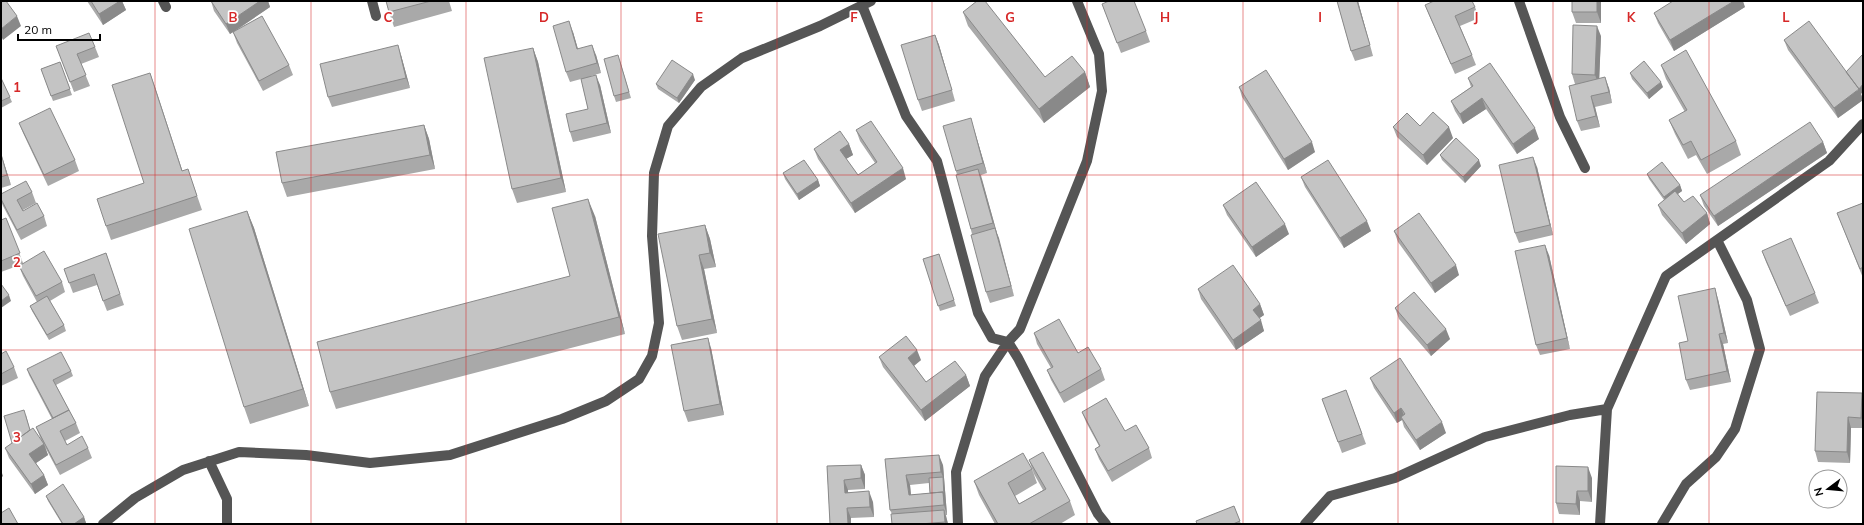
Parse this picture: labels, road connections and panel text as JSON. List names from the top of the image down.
{
  "scale_bar": "20 m",
  "north": "left",
  "grid": {
    "columns": [
      "B",
      "C",
      "D",
      "E",
      "F",
      "G",
      "H",
      "I",
      "J",
      "K",
      "L"
    ],
    "rows": ["1", "2", "3"]
  }
}
